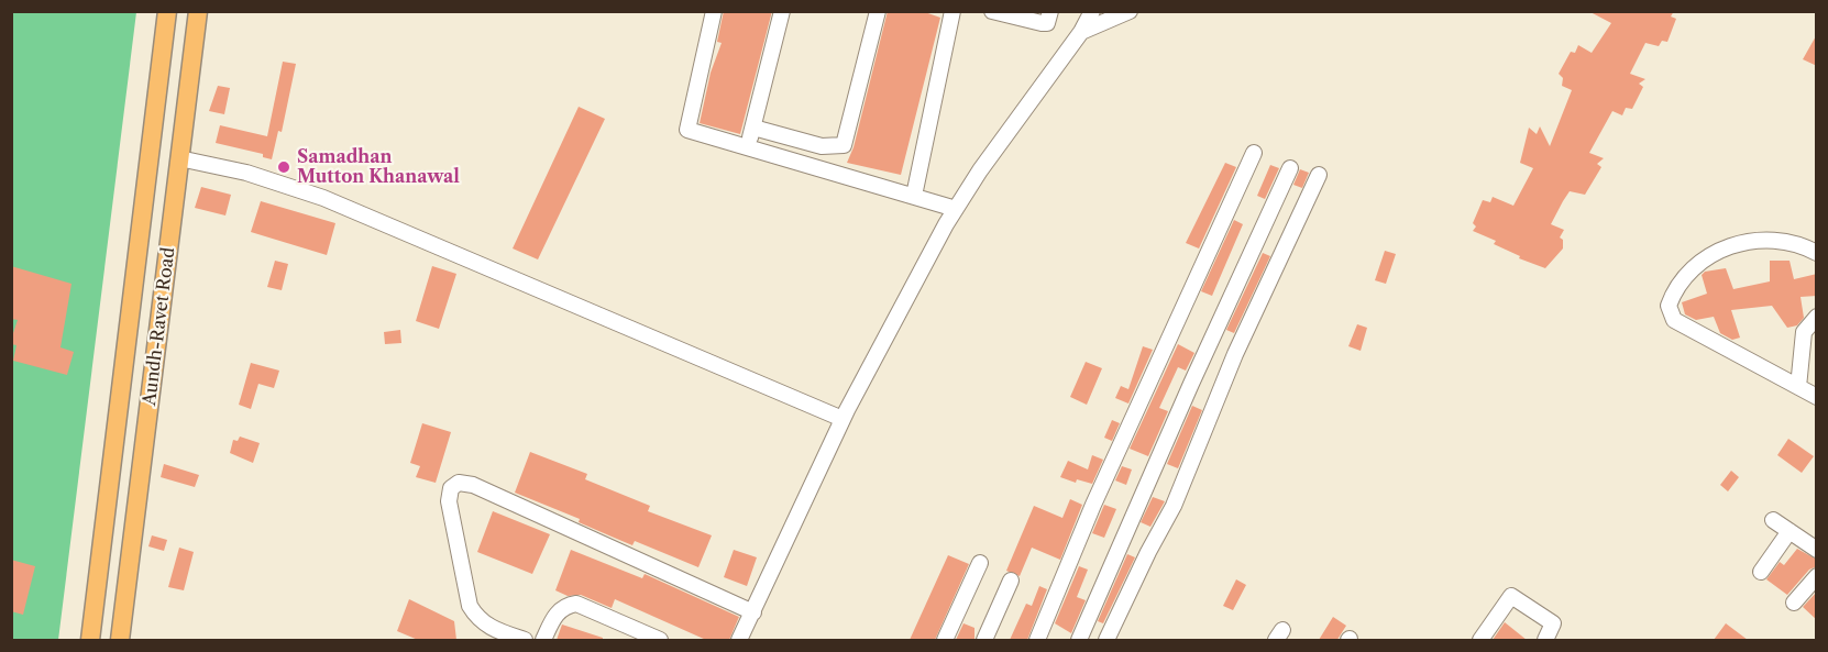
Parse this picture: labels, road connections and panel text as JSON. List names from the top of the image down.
{
  "streets": {
    "main road": ["Aundh-Ravet Road"]
  },
  "places": ["Samadhan Mutton Khanawal"]
}
